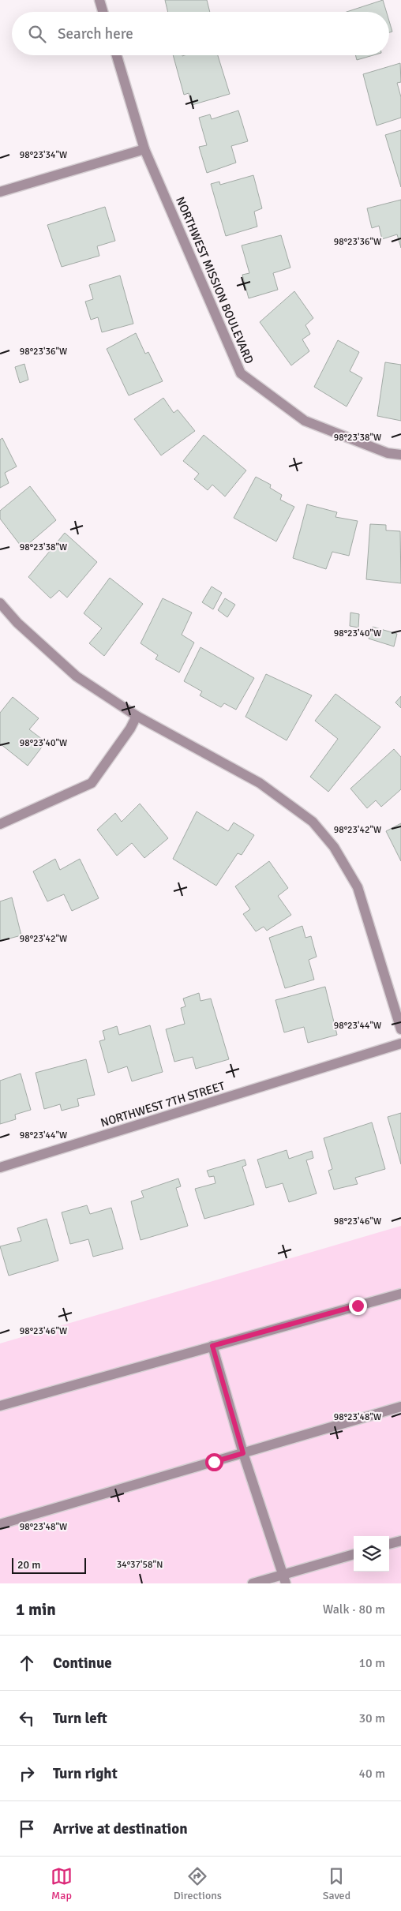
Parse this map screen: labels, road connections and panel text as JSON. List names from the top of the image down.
{
  "streets": {
    "street": ["NORTHWEST MISSION BOULEVARD", "NORTHWEST 7TH STREET"]
  },
  "scale_bar": "20 m",
  "page": {
    "search": "Search here",
    "scale": "20 m",
    "heading": ["1 min", "Walk · 80 m"],
    "list": [
      ["Continue", "10 m"],
      ["Turn left", "30 m"],
      ["Turn right", "40 m"],
      "Arrive at destination"
    ],
    "nav": ["Map", "Directions", "Saved"]
  },
  "coordinates": [
    "98°23'34\"W",
    "98°23'36\"W",
    "98°23'38\"W",
    "98°23'40\"W",
    "98°23'42\"W",
    "98°23'44\"W",
    "98°23'46\"W",
    "98°23'48\"W",
    "34°37'58\"N"
  ]
}
